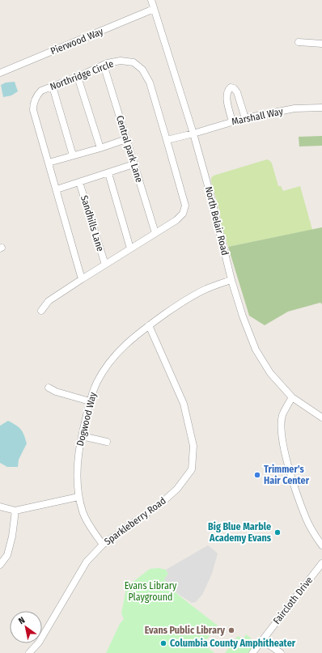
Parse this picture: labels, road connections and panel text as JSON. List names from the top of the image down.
{
  "streets": {
    "street": [
      "Pierwood Way",
      "Northridge Circle",
      "Marshall Way",
      "Central park Lane",
      "North Belair Road",
      "Sandhills Lane",
      "Dogwood Way",
      "Sparkleberry Road",
      "Faircloth Drive"
    ]
  },
  "crossings": [
    ["Pierwood Way", "North Belair Road"],
    ["Northridge Circle", "Marshall Way"],
    ["Northridge Circle", "Central park Lane"],
    ["Northridge Circle", "Sandhills Lane"],
    ["Marshall Way", "North Belair Road"],
    ["North Belair Road", "Dogwood Way"],
    ["Dogwood Way", "Sparkleberry Road"]
  ],
  "parks": ["Evans Library Playground"],
  "places": [
    "Trimmer's Hair Center",
    "Big Blue Marble Academy Evans",
    "Evans Public Library",
    "Columbia County Amphitheater"
  ],
  "north": "top left"
}
